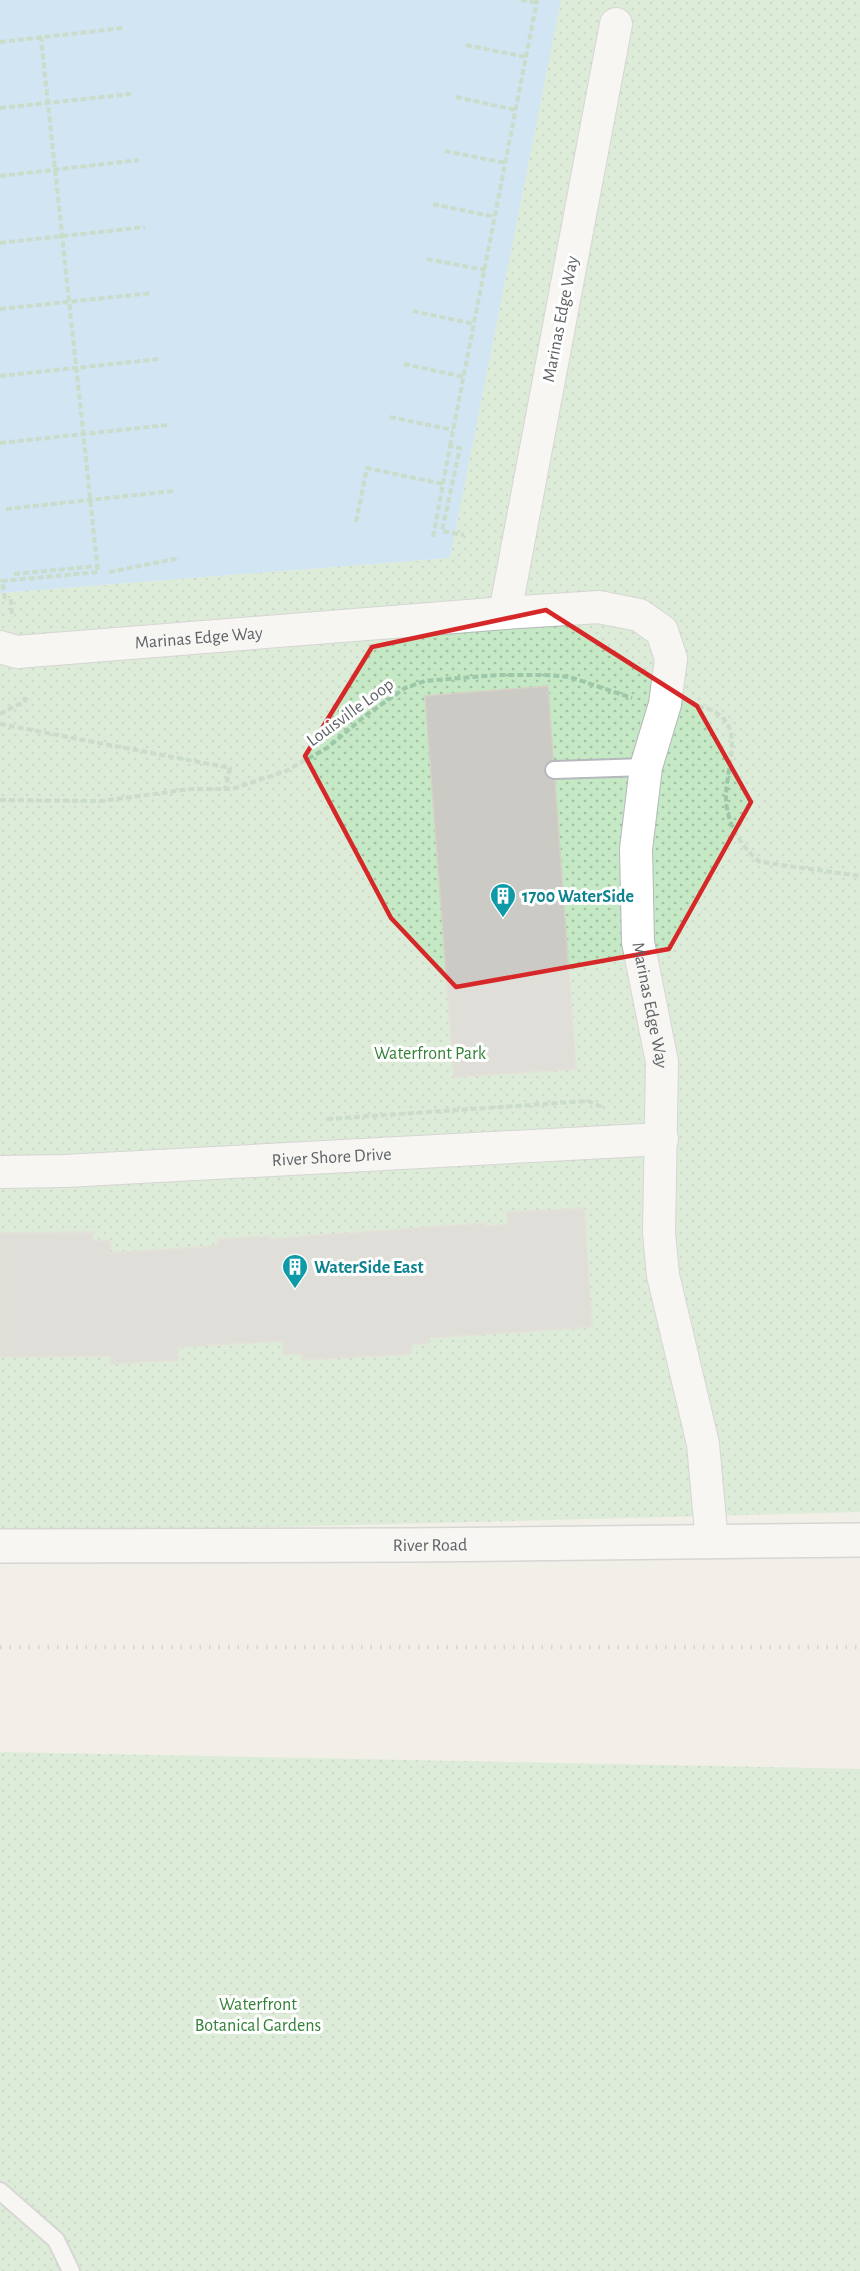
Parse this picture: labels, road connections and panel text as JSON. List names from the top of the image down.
{
  "streets": {
    "street": ["Marinas Edge Way", "River Shore Drive", "River Road"],
    "path": ["Louisville Loop"]
  },
  "crossings": [
    ["Marinas Edge Way", "River Shore Drive"],
    ["Marinas Edge Way", "River Road"]
  ],
  "parks": ["Waterfront Park", "Waterfront Botanical Gardens"],
  "places": {
    "building": ["1700 WaterSide", "WaterSide East"]
  }
}
